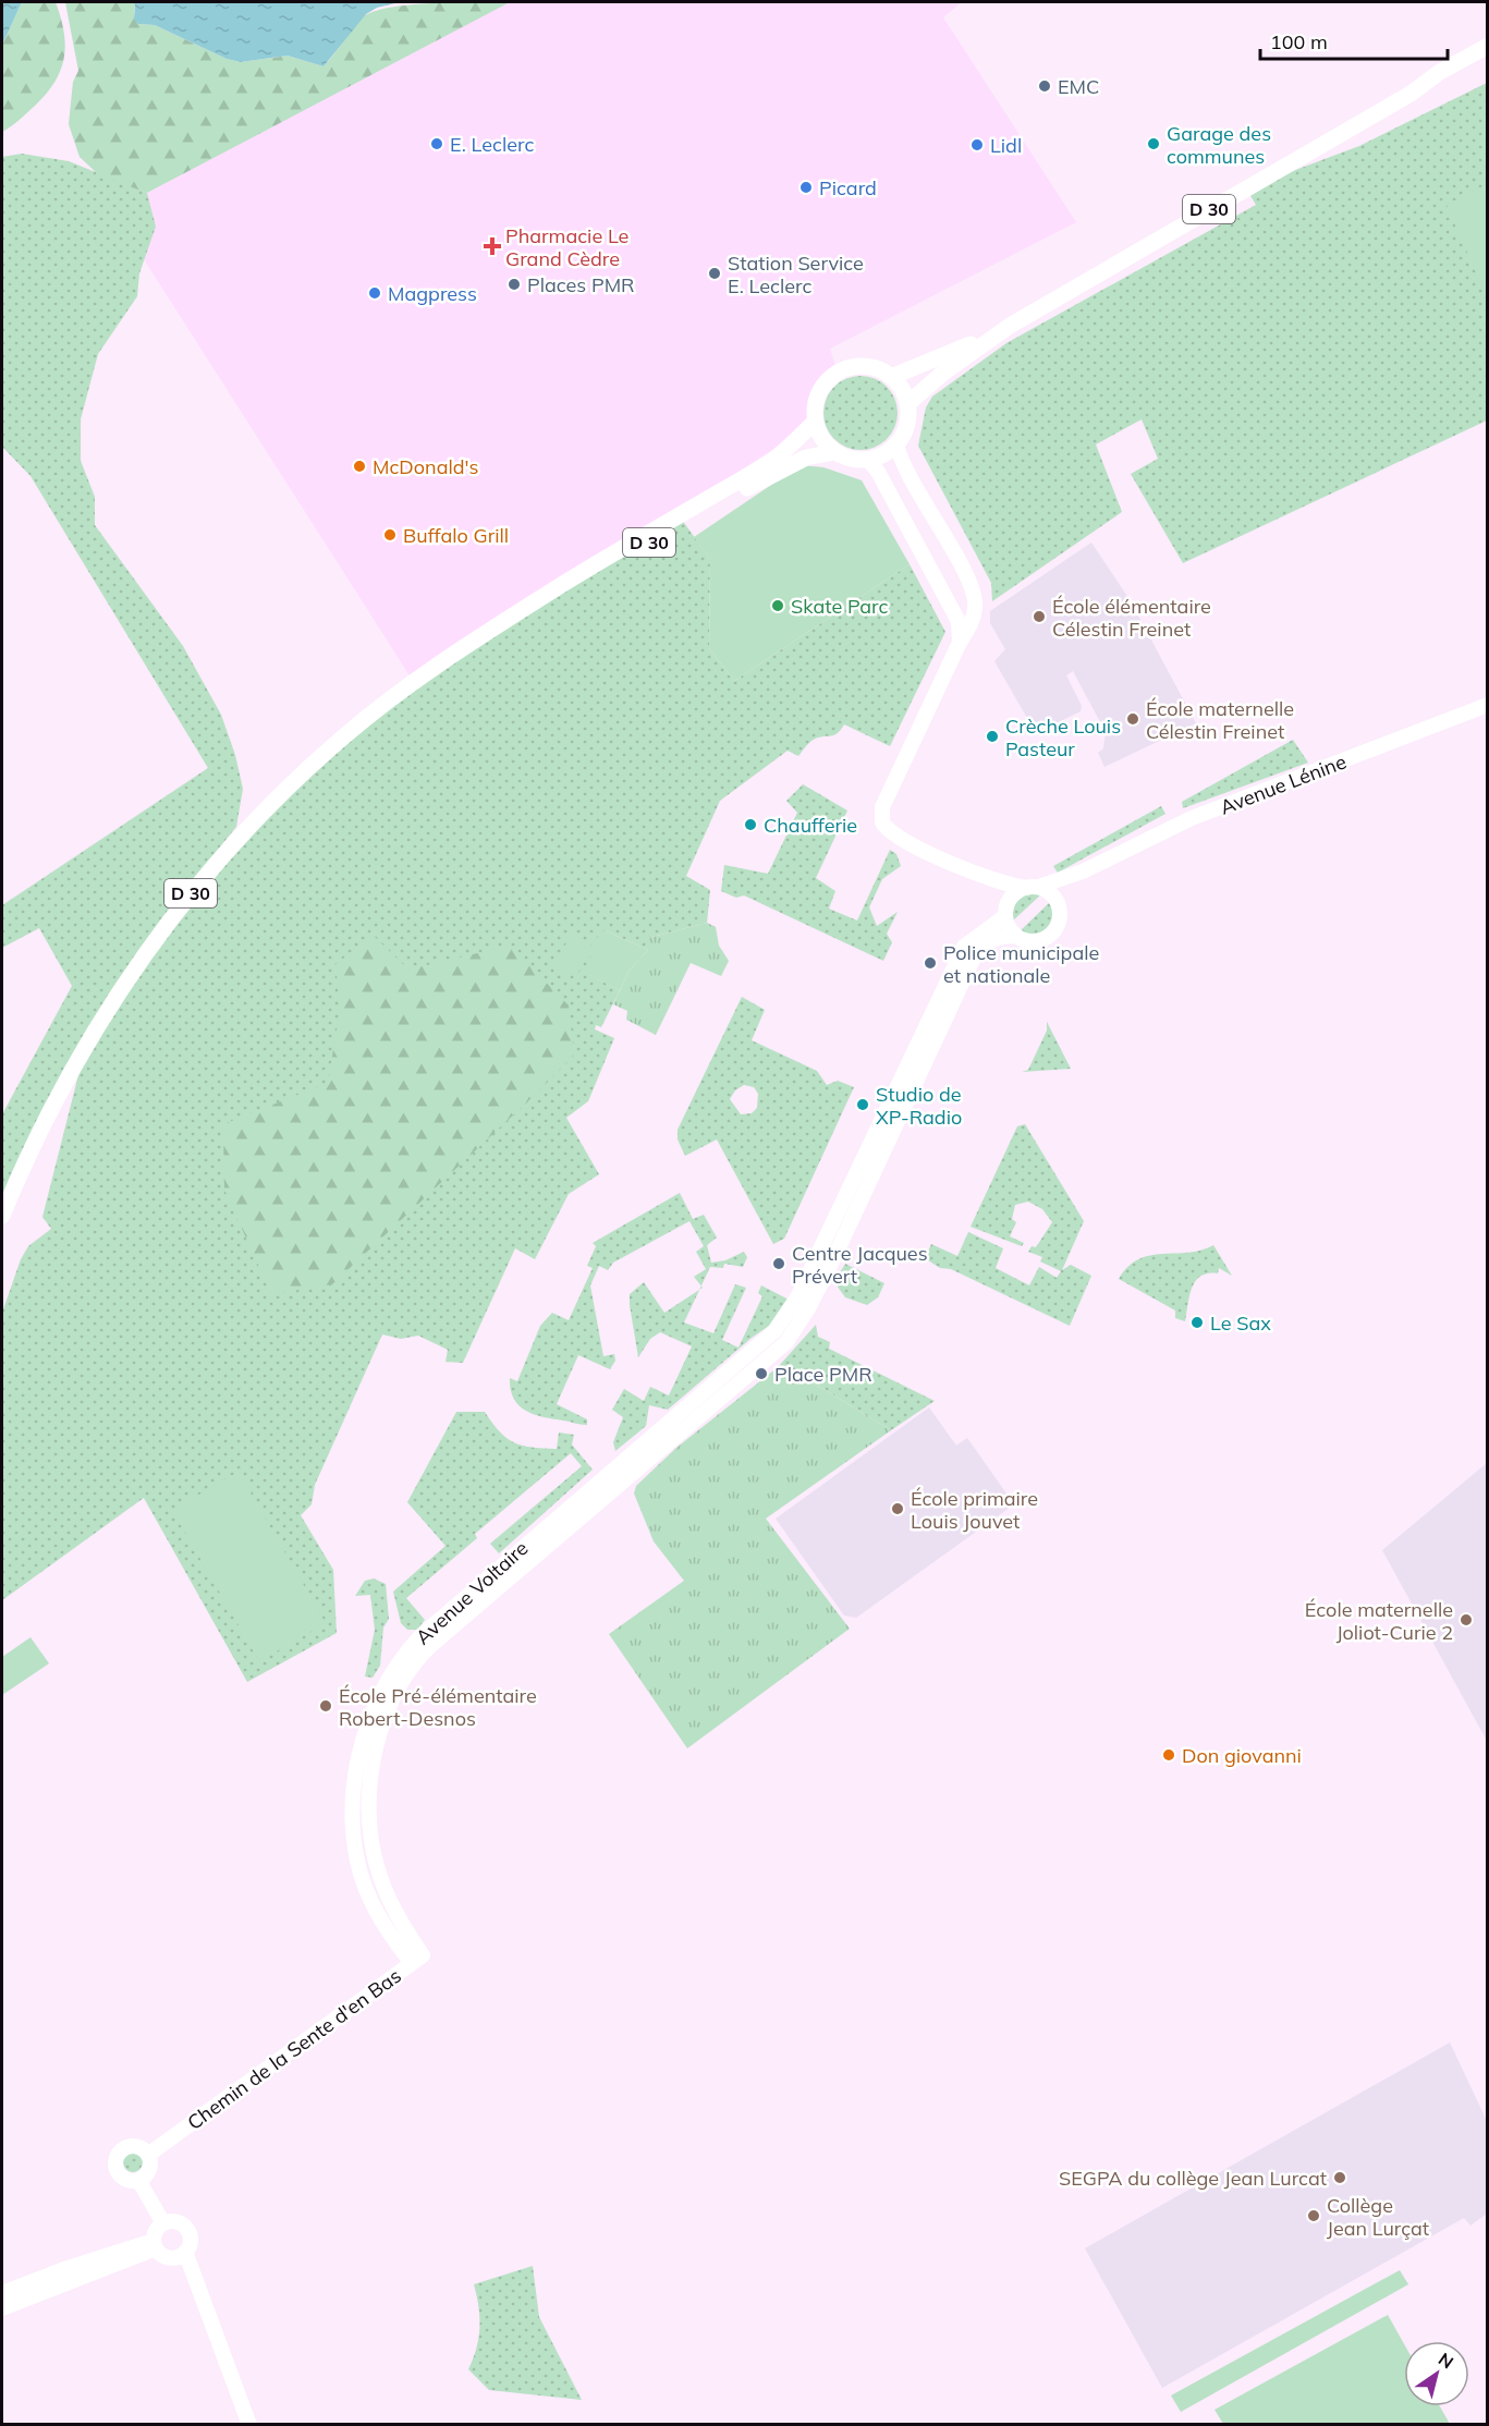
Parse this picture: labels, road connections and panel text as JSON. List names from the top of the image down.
{
  "streets": {
    "main road": ["D 30"],
    "street": ["Avenue Lénine", "Avenue Voltaire", "Chemin de la Sente d'en Bas"]
  },
  "crossings": [
    ["Avenue Voltaire", "Chemin de la Sente d'en Bas"]
  ],
  "places": {
    "other": [
      "EMC",
      "E. Leclerc",
      "Garage des communes",
      "Lidl",
      "Picard",
      "Station Service E. Leclerc",
      "Places PMR",
      "Magpress",
      "McDonald's",
      "Buffalo Grill",
      "Skate Parc",
      "École élémentaire Célestin Freinet",
      "École maternelle Célestin Freinet",
      "Crèche Louis Pasteur",
      "Chaufferie",
      "Police municipale et nationale",
      "Studio de XP-Radio",
      "Centre Jacques Prévert",
      "Le Sax",
      "Place PMR",
      "École primaire Louis Jouvet",
      "École maternelle Joliot-Curie 2",
      "École Pré-élémentaire Robert-Desnos",
      "Don giovanni",
      "SEGPA du collège Jean Lurcat",
      "Collège Jean Lurçat"
    ],
    "health": ["Pharmacie Le Grand Cèdre"]
  },
  "scale_bar": "100 m",
  "north": "top right"
}
